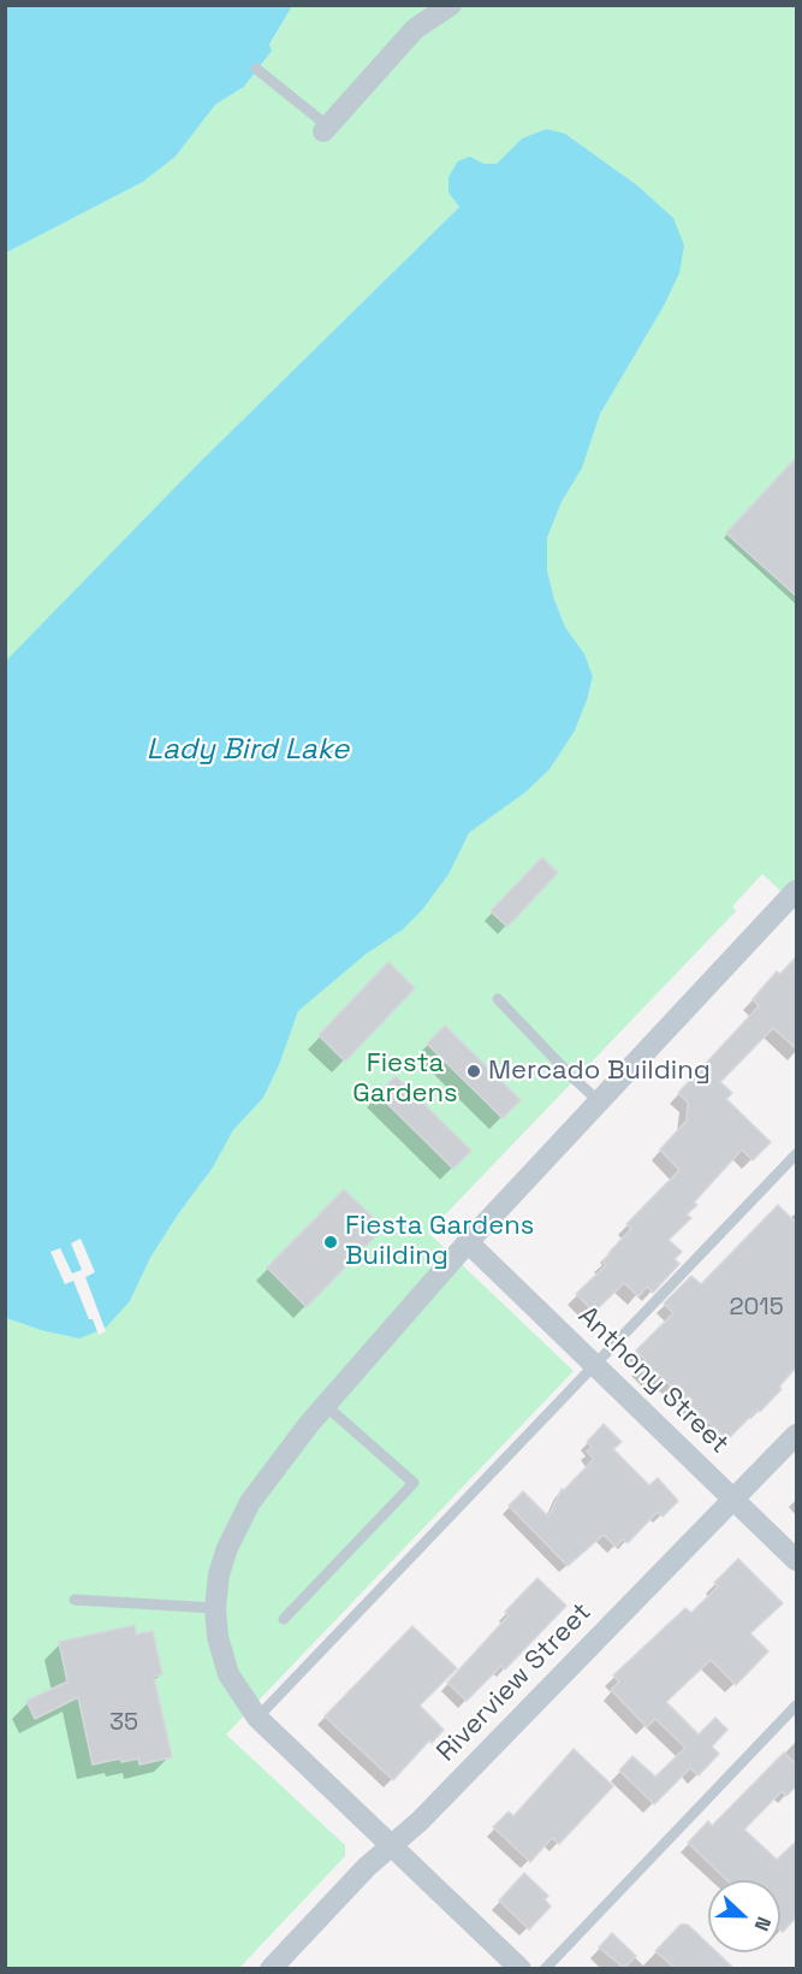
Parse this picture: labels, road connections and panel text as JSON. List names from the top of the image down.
{
  "streets": {
    "street": ["Anthony Street", "Riverview Street"]
  },
  "crossings": [
    ["Anthony Street", "Riverview Street"]
  ],
  "water": ["Lady Bird Lake"],
  "parks": ["Fiesta Gardens"],
  "places": ["Mercado Building", "Fiesta Gardens Building"],
  "house_numbers": ["2015", "35"],
  "north": "right"
}
